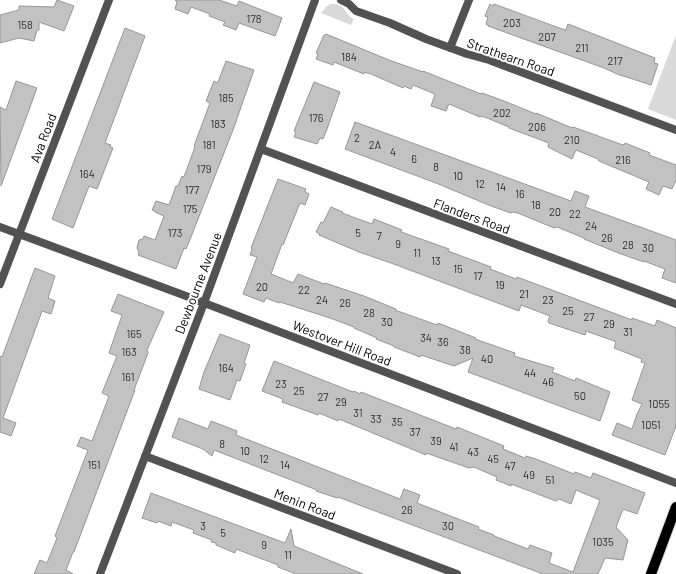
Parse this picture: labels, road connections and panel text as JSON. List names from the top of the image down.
{
  "streets": {
    "street": [
      "Strathearn Road",
      "Ava Road",
      "Flanders Road",
      "Dewbourne Avenue",
      "Westover Hill Road",
      "Menin Road"
    ]
  },
  "crossings": [
    ["Ava Road", "Westover Hill Road"],
    ["Flanders Road", "Dewbourne Avenue"],
    ["Dewbourne Avenue", "Westover Hill Road"],
    ["Dewbourne Avenue", "Menin Road"]
  ],
  "house_numbers": [
    "178",
    "203",
    "158",
    "207",
    "211",
    "184",
    "217",
    "185",
    "202",
    "176",
    "183",
    "206",
    "2",
    "210",
    "181",
    "2A",
    "4",
    "6",
    "216",
    "8",
    "179",
    "164",
    "10",
    "12",
    "14",
    "177",
    "16",
    "18",
    "175",
    "20",
    "22",
    "24",
    "173",
    "5",
    "7",
    "26",
    "9",
    "28",
    "30",
    "11",
    "13",
    "15",
    "17",
    "19",
    "20",
    "22",
    "21",
    "24",
    "23",
    "26",
    "25",
    "28",
    "27",
    "30",
    "29",
    "31",
    "165",
    "34",
    "36",
    "38",
    "163",
    "40",
    "164",
    "44",
    "161",
    "46",
    "23",
    "25",
    "50",
    "27",
    "29",
    "1055",
    "31",
    "33",
    "35",
    "1051",
    "37",
    "39",
    "8",
    "41",
    "10",
    "43",
    "12",
    "45",
    "151",
    "14",
    "47",
    "49",
    "51",
    "26",
    "3",
    "30",
    "5",
    "1035",
    "9",
    "11"
  ]
}
